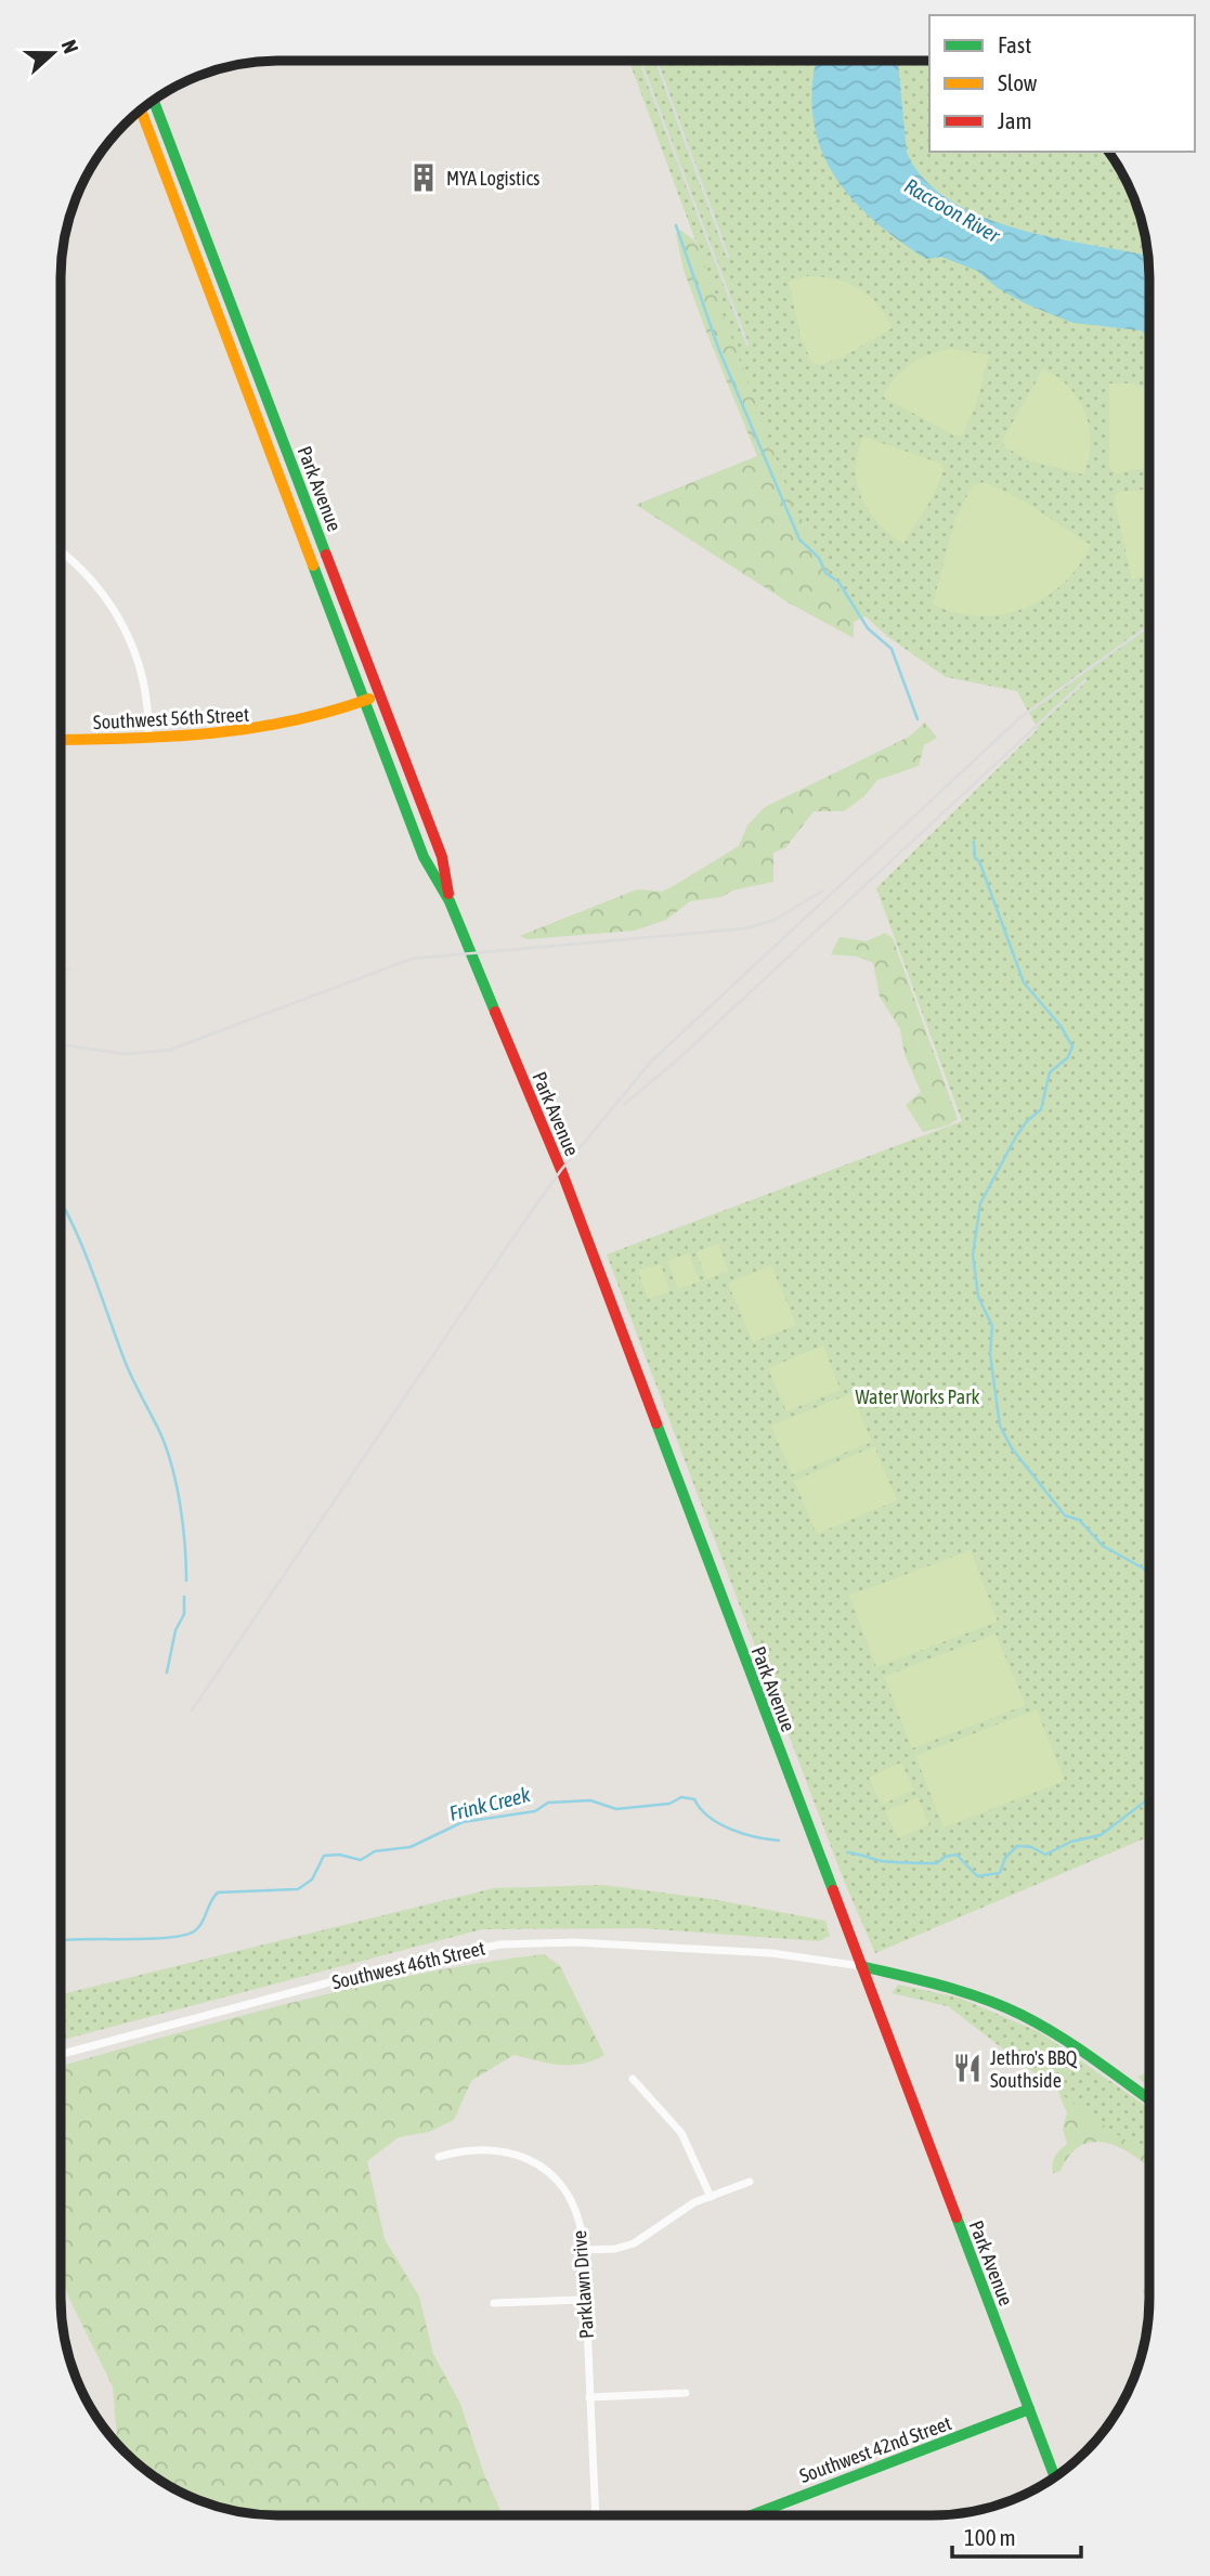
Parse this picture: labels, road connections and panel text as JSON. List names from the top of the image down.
{
  "streets": {
    "main road": ["Park Avenue", "Southwest 56th Street", "Southwest 42nd Street"],
    "street": ["Southwest 46th Street", "Parklawn Drive"]
  },
  "crossings": [
    ["Park Avenue", "Southwest 56th Street"],
    ["Park Avenue", "Southwest 46th Street"],
    ["Park Avenue", "Southwest 42nd Street"]
  ],
  "water": ["Raccoon River", "Frink Creek"],
  "parks": ["Water Works Park"],
  "places": {
    "building": ["MYA Logistics"],
    "restaurant": ["Jethro's BBQ Southside"]
  },
  "legend": ["Fast", "Slow", "Jam"],
  "scale_bar": "100 m",
  "north": "right"
}
